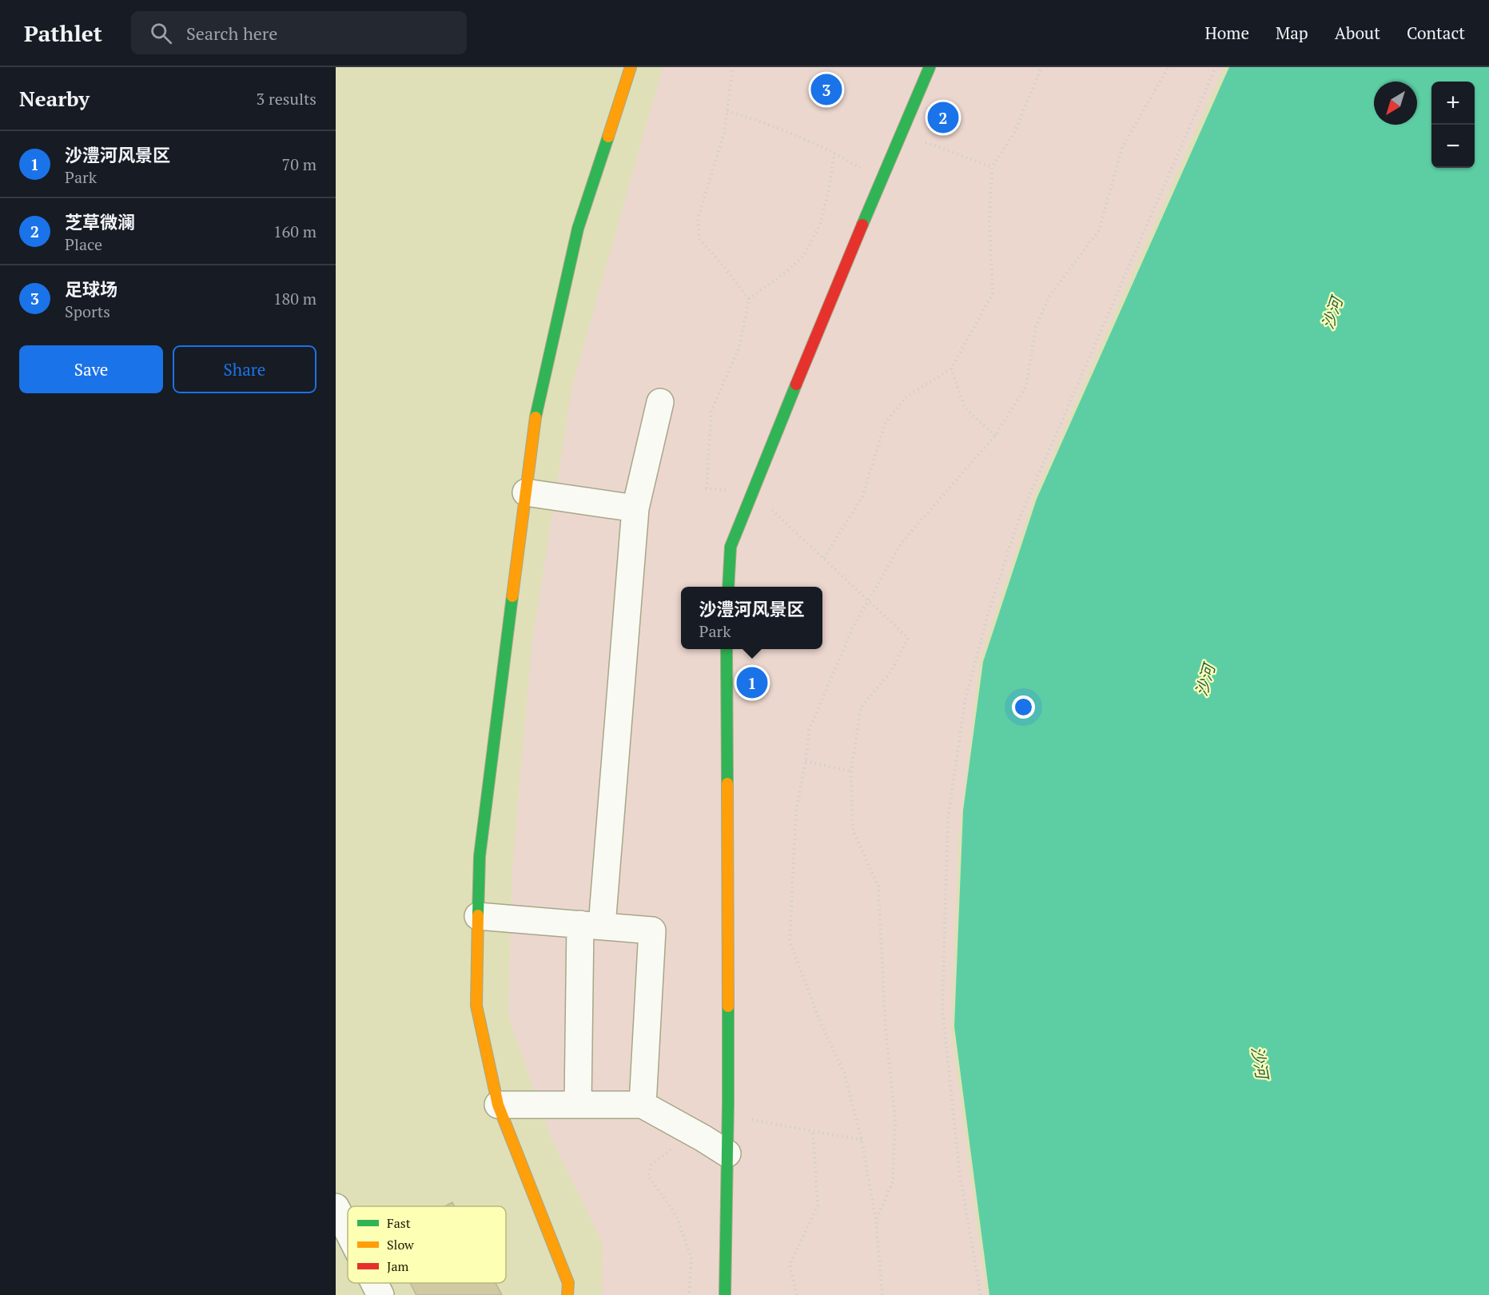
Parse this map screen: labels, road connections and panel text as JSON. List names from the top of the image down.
{
  "water": ["沙河"],
  "legend": ["Fast", "Slow", "Jam"],
  "north": "bottom left",
  "page": {
    "header": "Pathlet",
    "search": "Search here",
    "nav": [
      "Home",
      "Map",
      "About",
      "Contact"
    ],
    "heading": ["Nearby", "3 results"],
    "pins": ["3", "2", "1"],
    "map_buttons": ["+", "−"],
    "list": [
      {
        "mark": "1",
        "name": "沙澧河风景区",
        "note": "Park",
        "value": "70 m"
      },
      {
        "mark": "2",
        "name": "芝草微澜",
        "note": "Place",
        "value": "160 m"
      },
      {
        "mark": "3",
        "name": "足球场",
        "note": "Sports",
        "value": "180 m"
      }
    ],
    "buttons": ["Save", "Share"],
    "popup": ["沙澧河风景区", "Park"]
  }
}
